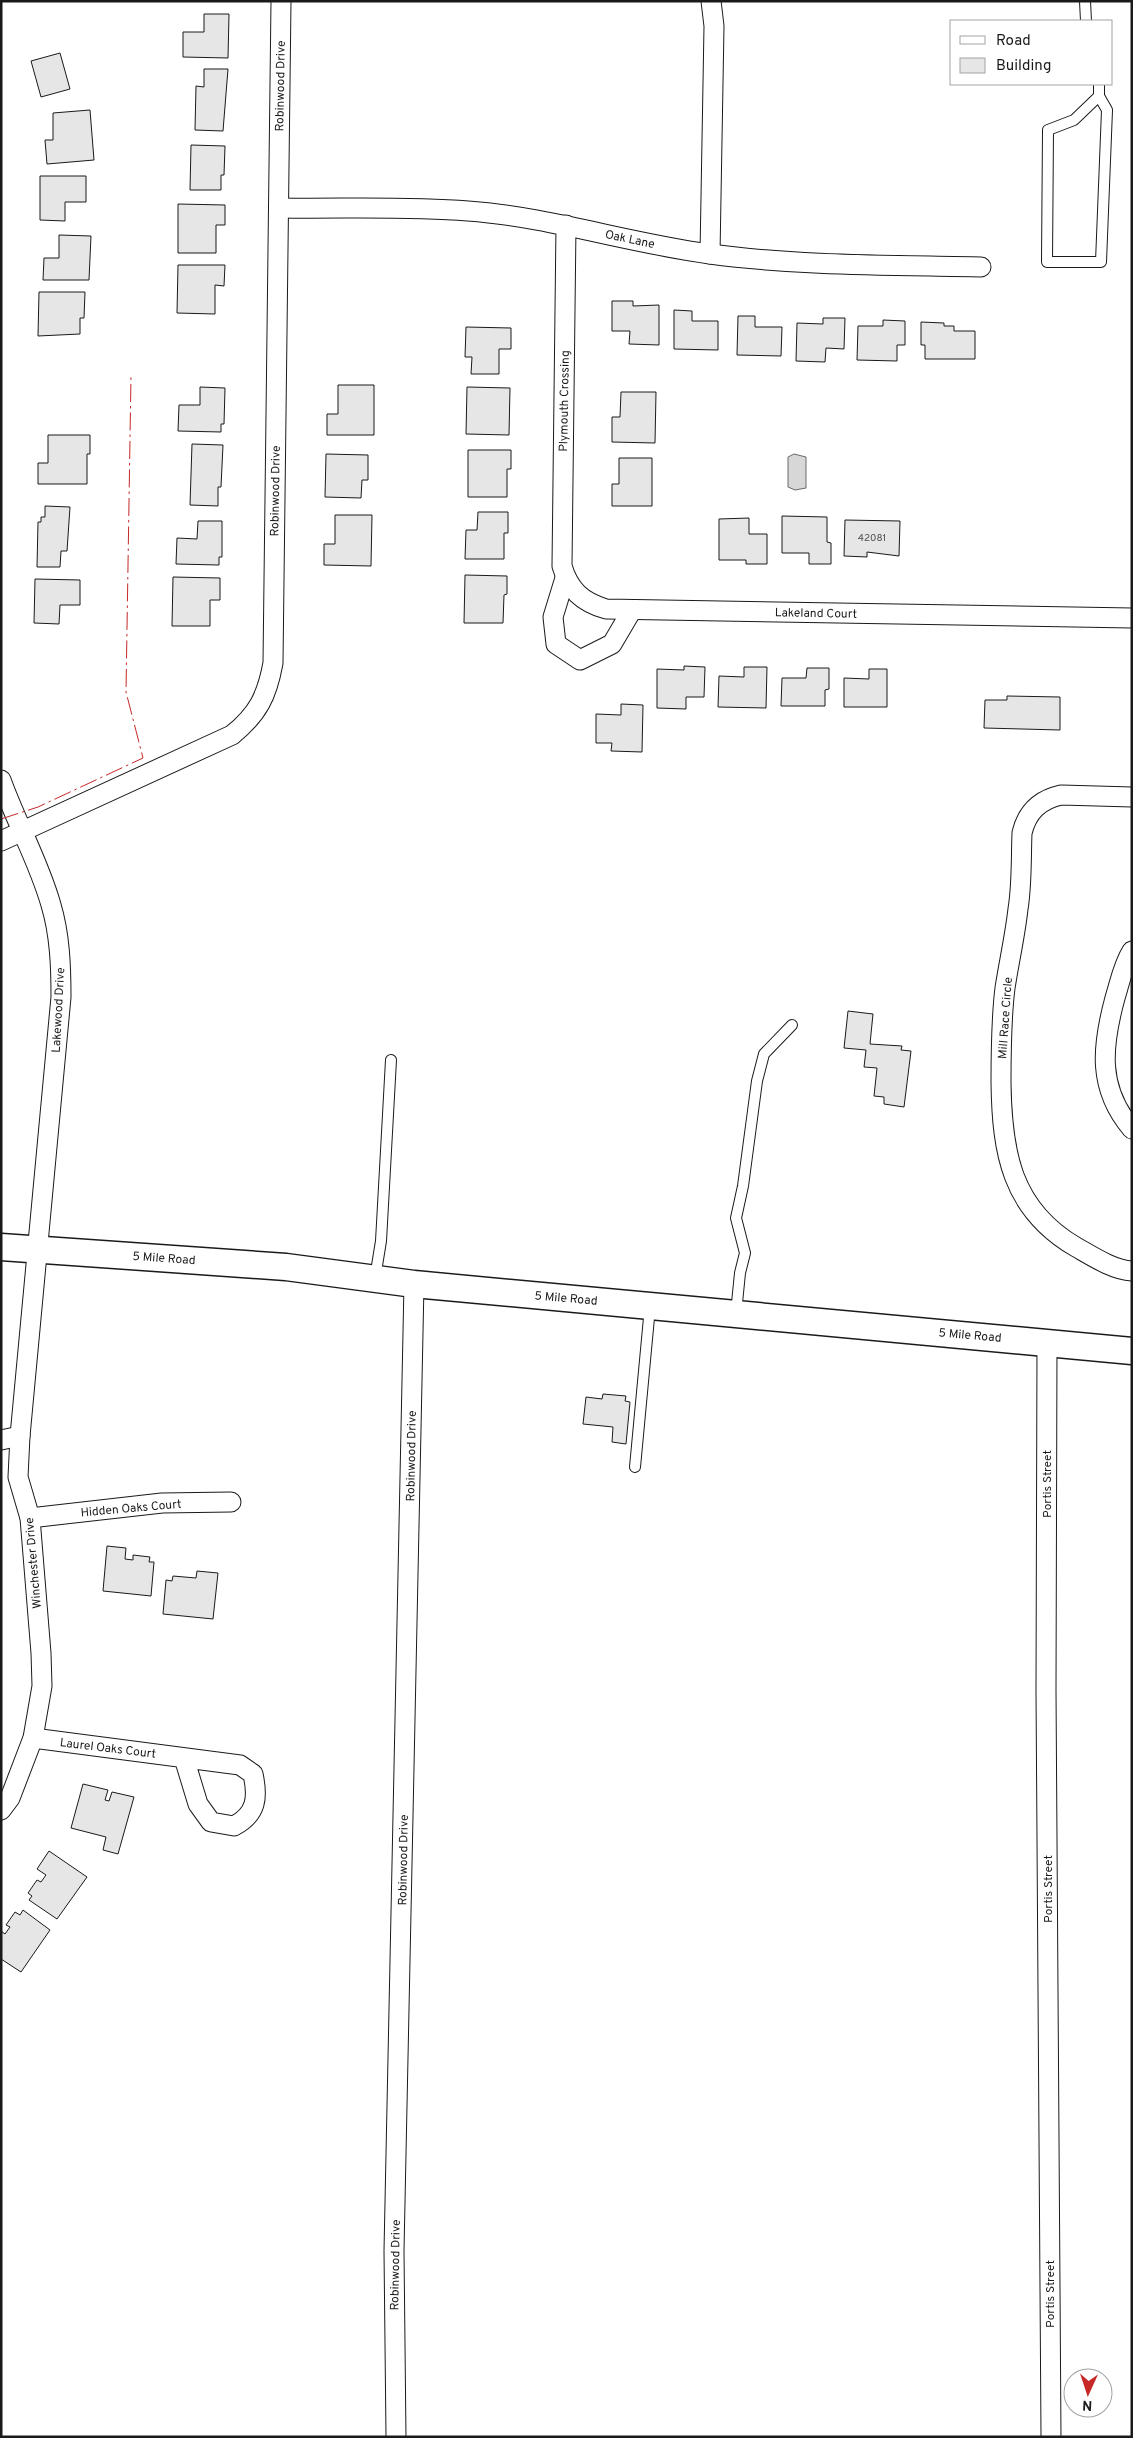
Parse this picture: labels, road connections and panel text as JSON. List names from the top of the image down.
{
  "streets": {
    "street": [
      "Robinwood Drive",
      "Oak Lane",
      "Plymouth Crossing",
      "Lakeland Court",
      "Lakewood Drive",
      "Mill Race Circle",
      "5 Mile Road",
      "Portis Street",
      "Hidden Oaks Court",
      "Winchester Drive",
      "Laurel Oaks Court"
    ]
  },
  "crossings": [
    ["Robinwood Drive", "Oak Lane"],
    ["Robinwood Drive", "Lakewood Drive"],
    ["Robinwood Drive", "5 Mile Road"],
    ["Oak Lane", "Plymouth Crossing"],
    ["Plymouth Crossing", "Lakeland Court"],
    ["Lakewood Drive", "5 Mile Road"],
    ["Lakewood Drive", "Winchester Drive"],
    ["5 Mile Road", "Portis Street"],
    ["5 Mile Road", "Winchester Drive"],
    ["Hidden Oaks Court", "Winchester Drive"],
    ["Winchester Drive", "Laurel Oaks Court"]
  ],
  "house_numbers": ["42081"],
  "legend": ["Road", "Building"],
  "north": "bottom"
}
